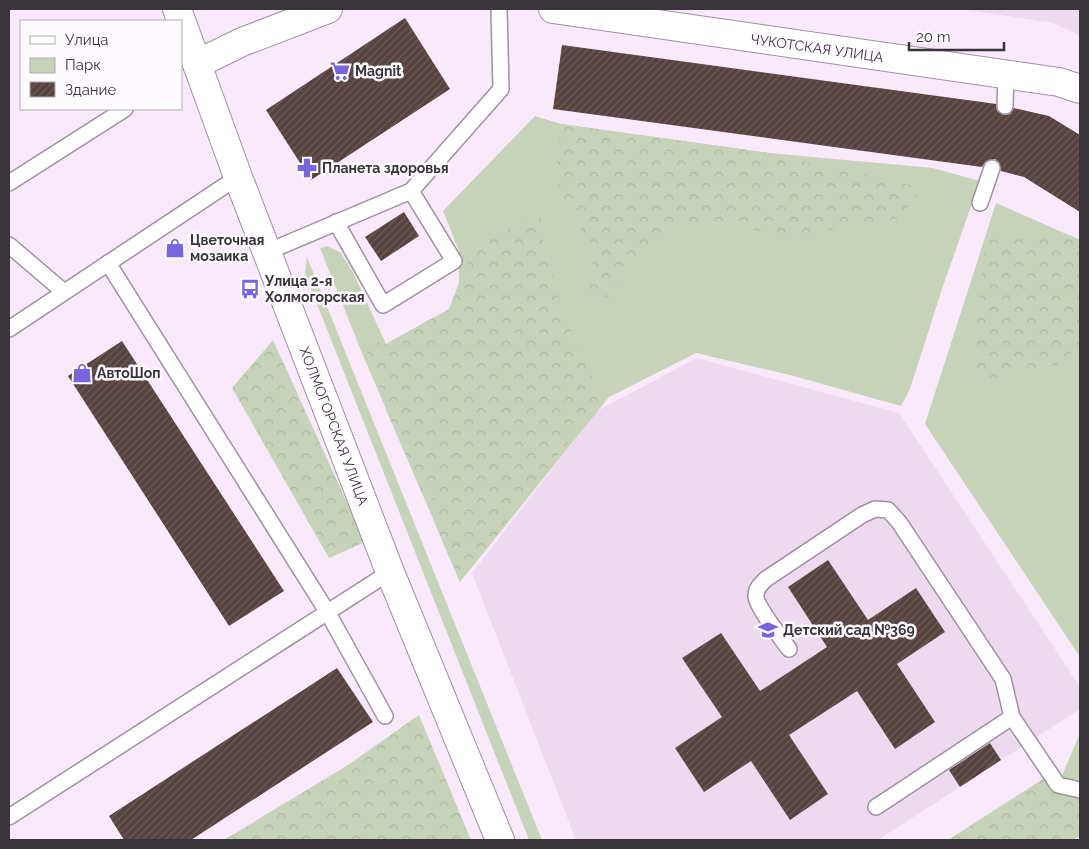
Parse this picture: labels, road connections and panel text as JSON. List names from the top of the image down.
{
  "streets": {
    "main road": ["ЧУКОТСКАЯ УЛИЦА", "ХОЛМОГОРСКАЯ УЛИЦА"]
  },
  "places": {
    "supermarket": ["Magnit"],
    "pharmacy": ["Планета здоровья"],
    "shop": ["Цветочная мозаика", "АвтоШоп"],
    "bus stop": ["Улица 2-я Холмогорская"],
    "school or university": ["Детский сад №369"]
  },
  "legend": ["Улица", "Парк", "Здание"],
  "scale_bar": "20 m"
}
